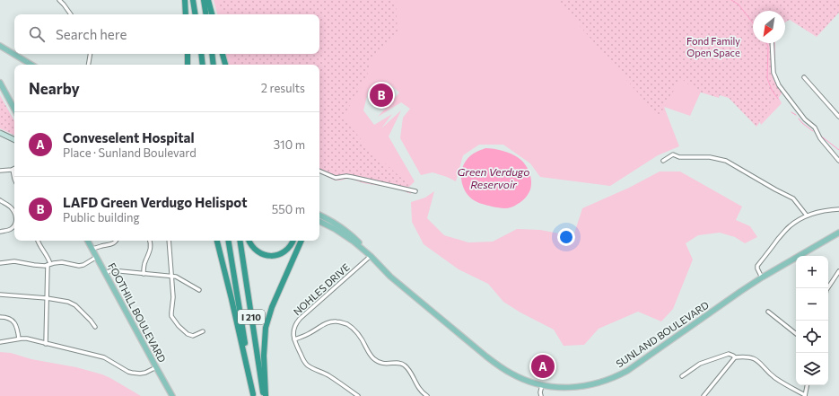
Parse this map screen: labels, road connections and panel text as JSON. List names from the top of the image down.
{
  "streets": {
    "highway": ["I 210"],
    "main road": ["FOOTHILL BOULEVARD", "SUNLAND BOULEVARD"],
    "street": ["NOHLES DRIVE"]
  },
  "crossings": [
    ["NOHLES DRIVE", "SUNLAND BOULEVARD"]
  ],
  "water": ["Green Verdugo Reservoir"],
  "parks": ["Fond Family Open Space"],
  "north": "bottom left",
  "page": {
    "search": "Search here",
    "heading": ["Nearby", "2 results"],
    "pins": ["B", "A"],
    "list": [
      {
        "mark": "A",
        "name": "Conveselent Hospital",
        "note": "Place · Sunland Boulevard",
        "value": "310 m"
      },
      {
        "mark": "B",
        "name": "LAFD Green Verdugo Helispot",
        "note": "Public building",
        "value": "550 m"
      }
    ],
    "map_buttons": ["+", "−"]
  }
}
